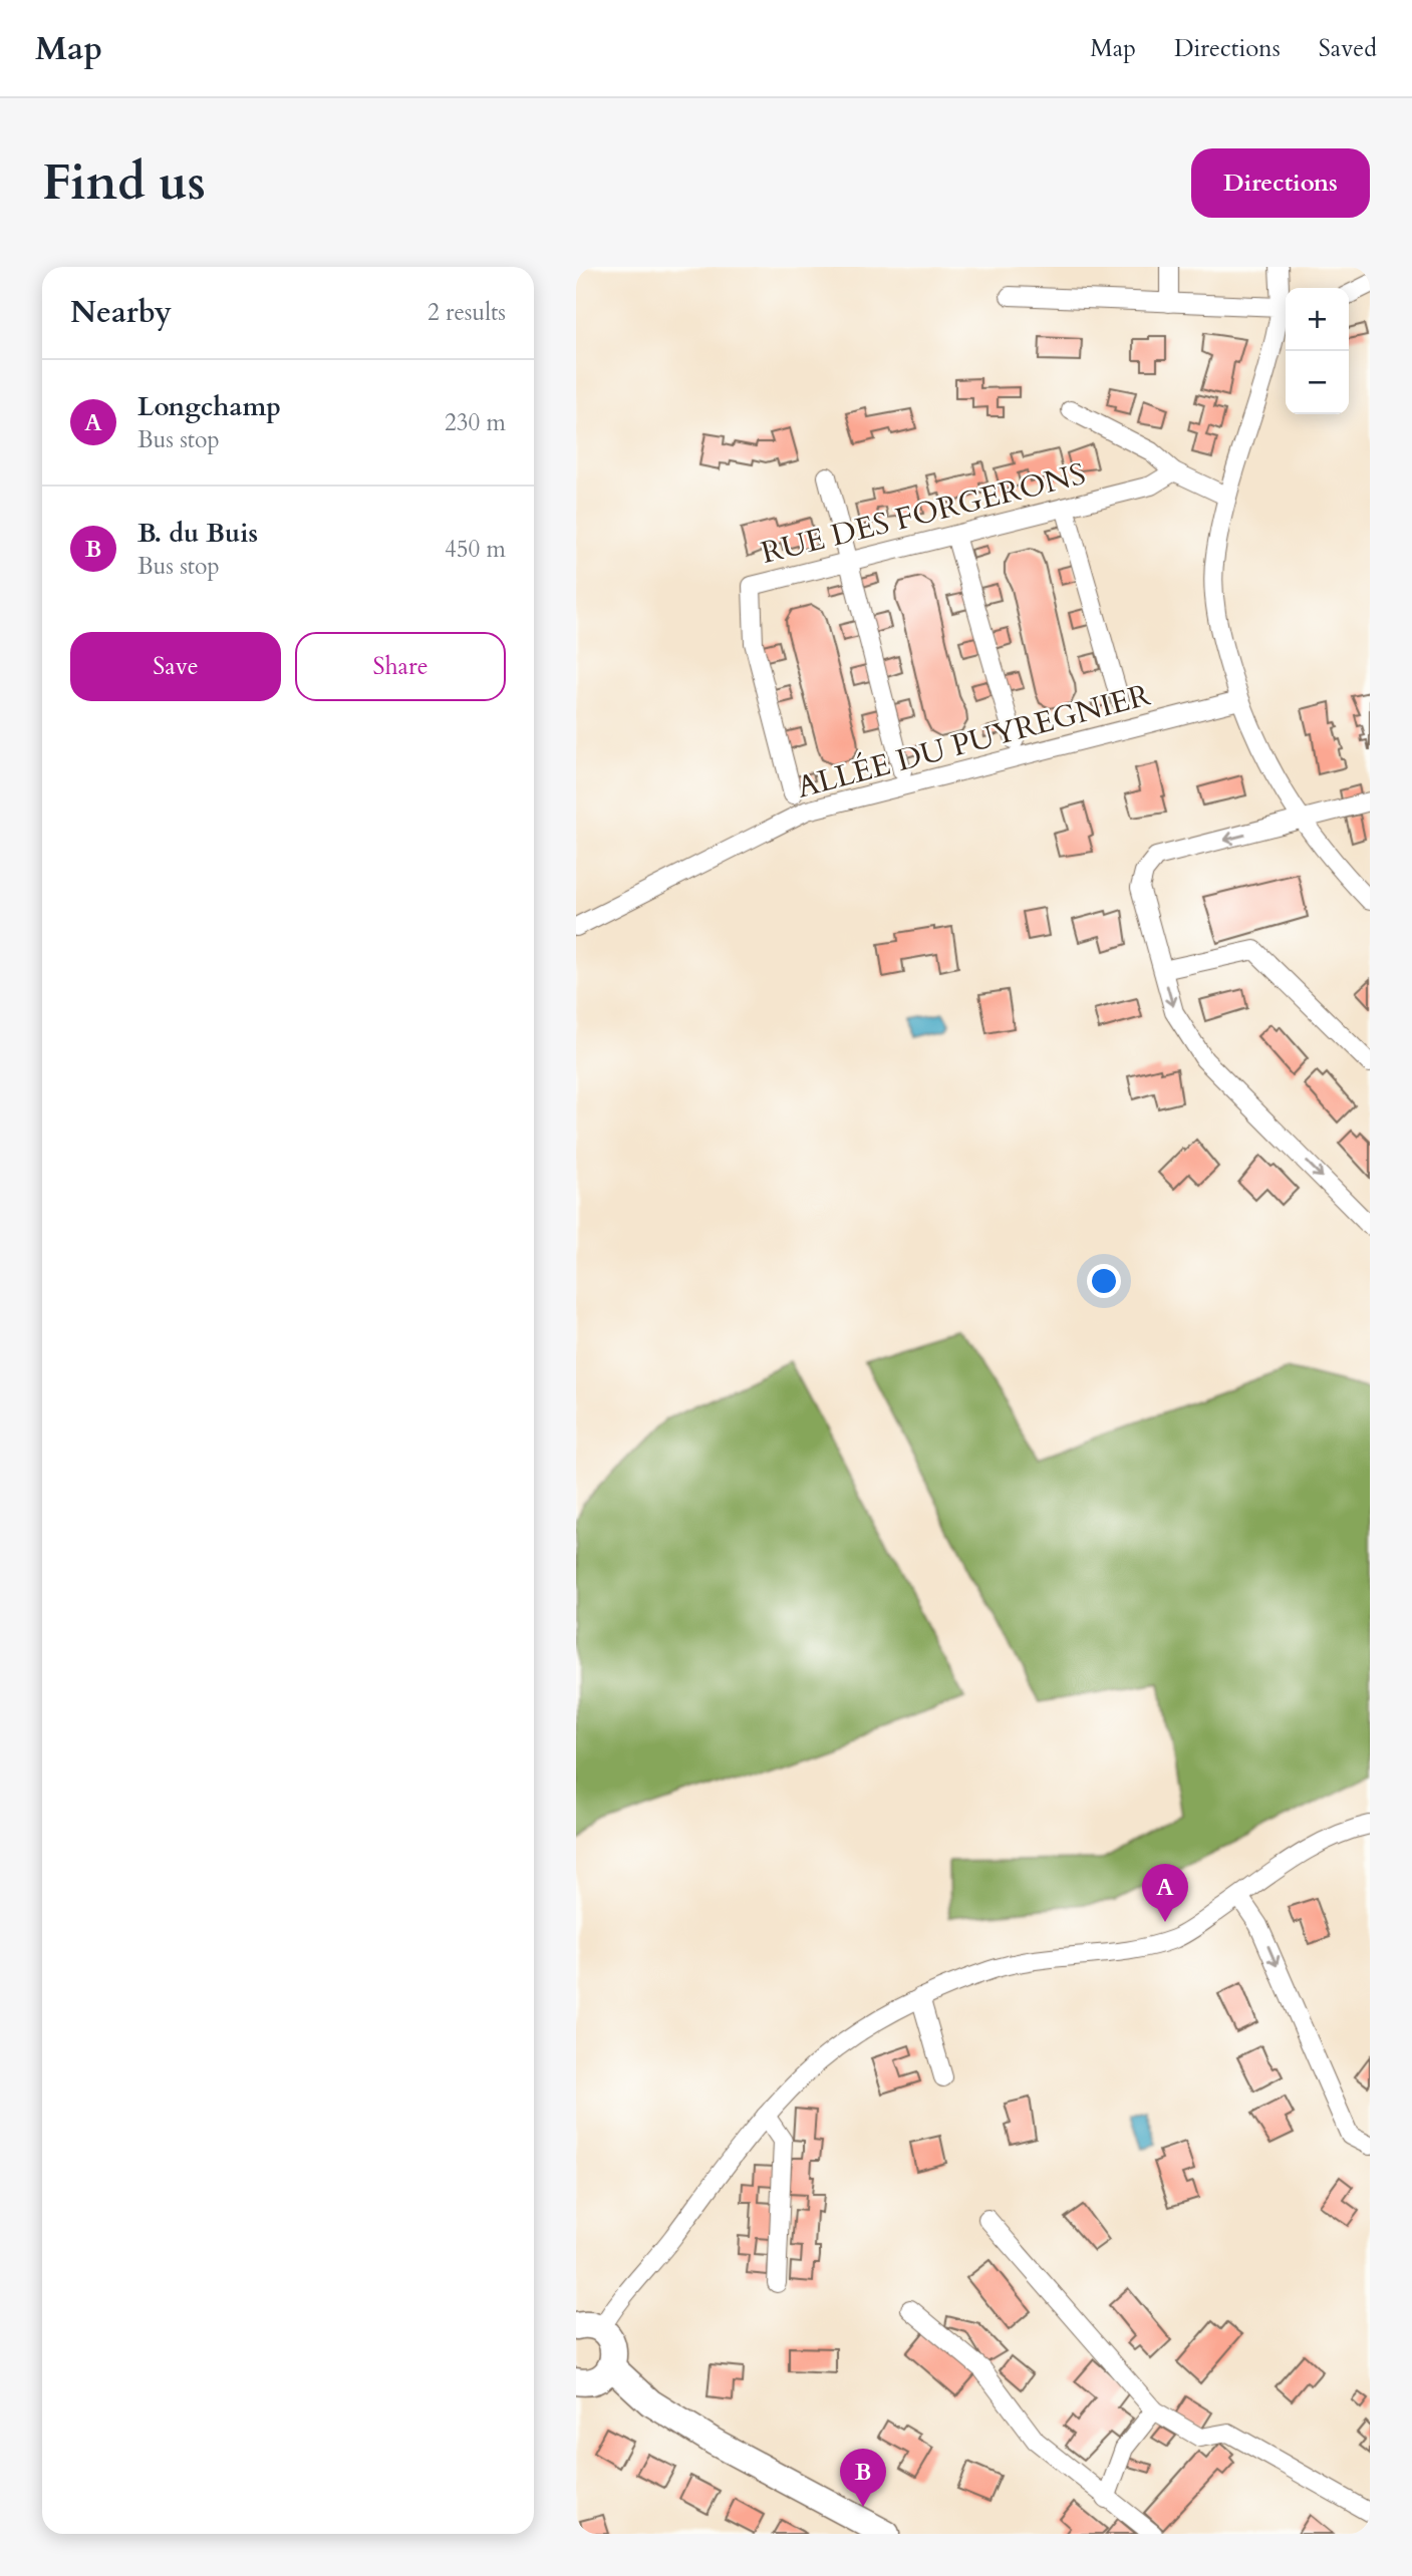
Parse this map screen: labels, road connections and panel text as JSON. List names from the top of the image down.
{
  "streets": {
    "street": ["RUE DES FORGERONS", "ALLÉE DU PUYREGNIER"]
  },
  "page": {
    "header": "Map",
    "nav": ["Map", "Directions", "Saved"],
    "buttons": [
      "Directions",
      ["Save", "Share"]
    ],
    "title": "Find us",
    "heading": ["Nearby", "2 results"],
    "map_buttons": ["+", "−"],
    "list": [
      {
        "mark": "A",
        "name": "Longchamp",
        "note": "Bus stop",
        "value": "230 m"
      },
      {
        "mark": "B",
        "name": "B. du Buis",
        "note": "Bus stop",
        "value": "450 m"
      }
    ],
    "pins": ["A", "B"]
  }
}
